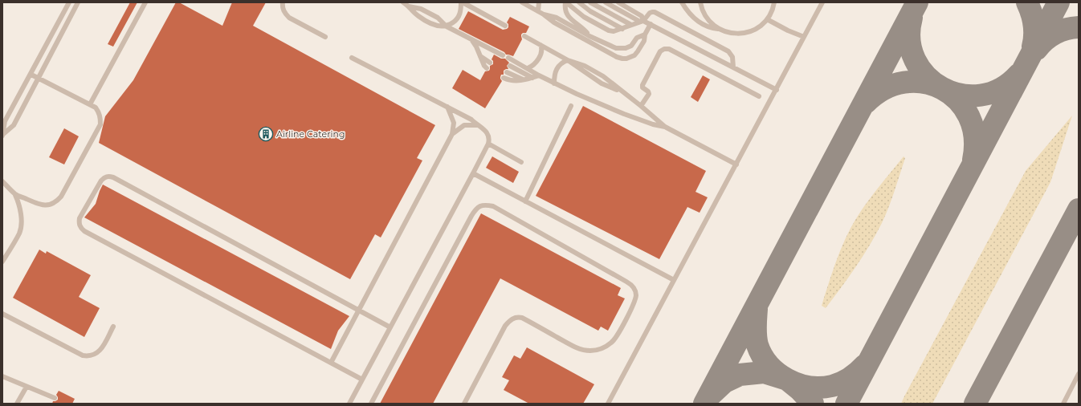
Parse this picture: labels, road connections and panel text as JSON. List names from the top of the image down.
{
  "places": {
    "building": ["Airline Catering"]
  }
}
